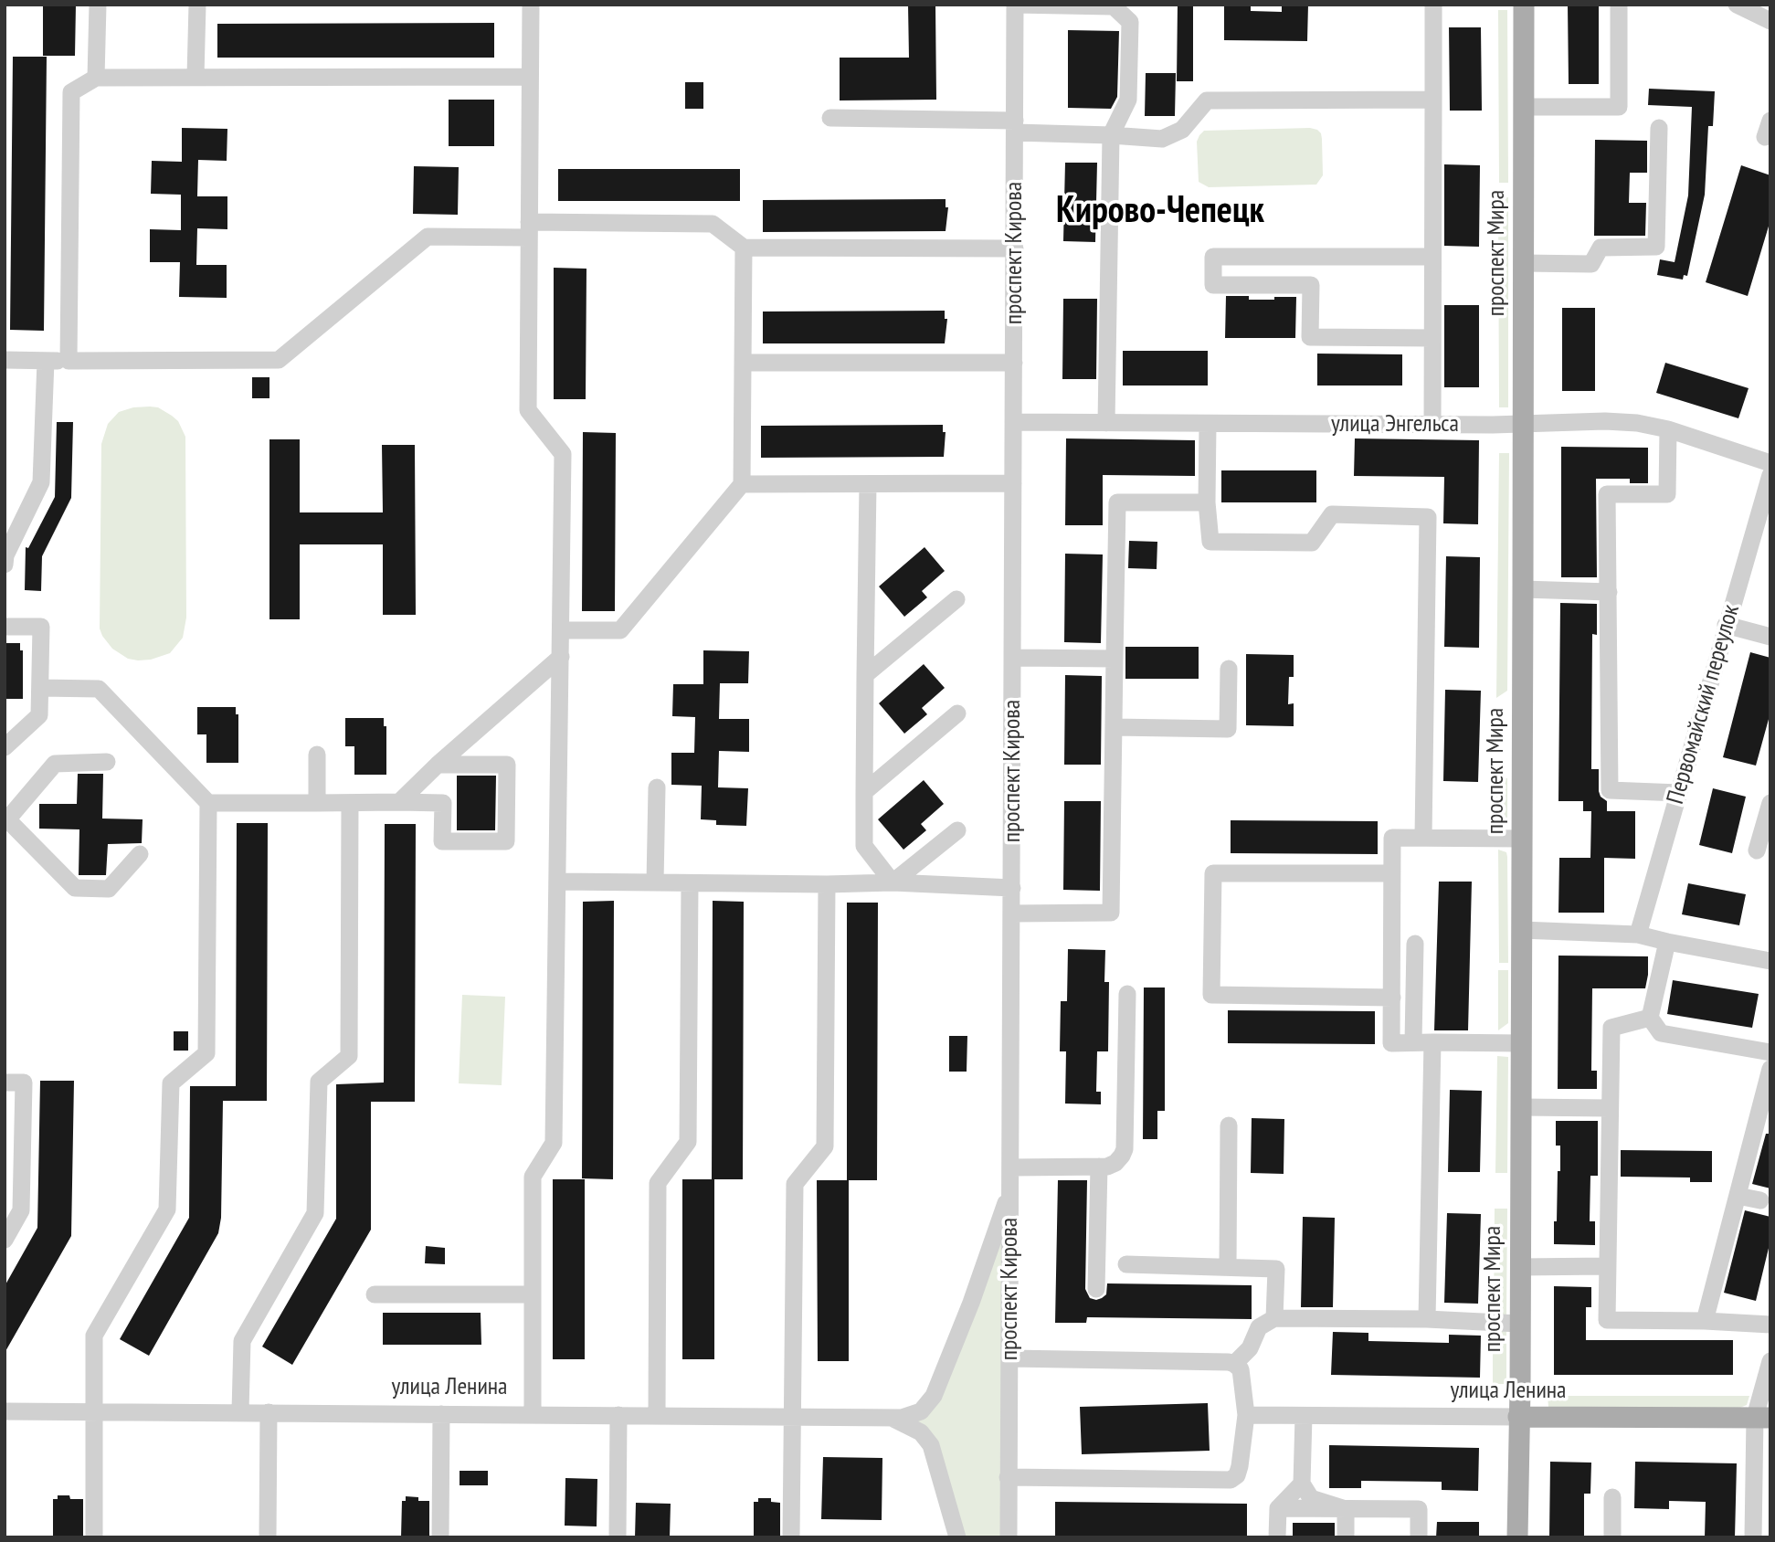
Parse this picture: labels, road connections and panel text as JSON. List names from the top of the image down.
{
  "streets": {
    "main road": ["проспект Мира", "улица Ленина"],
    "street": ["проспект Кирова", "улица Энгельса", "Первомайский переулок"]
  },
  "crossings": [
    ["проспект Кирова", "улица Энгельса"],
    ["проспект Мира", "улица Энгельса"],
    ["проспект Мира", "улица Ленина"]
  ],
  "districts": ["Кирово-Чепецк"]
}
